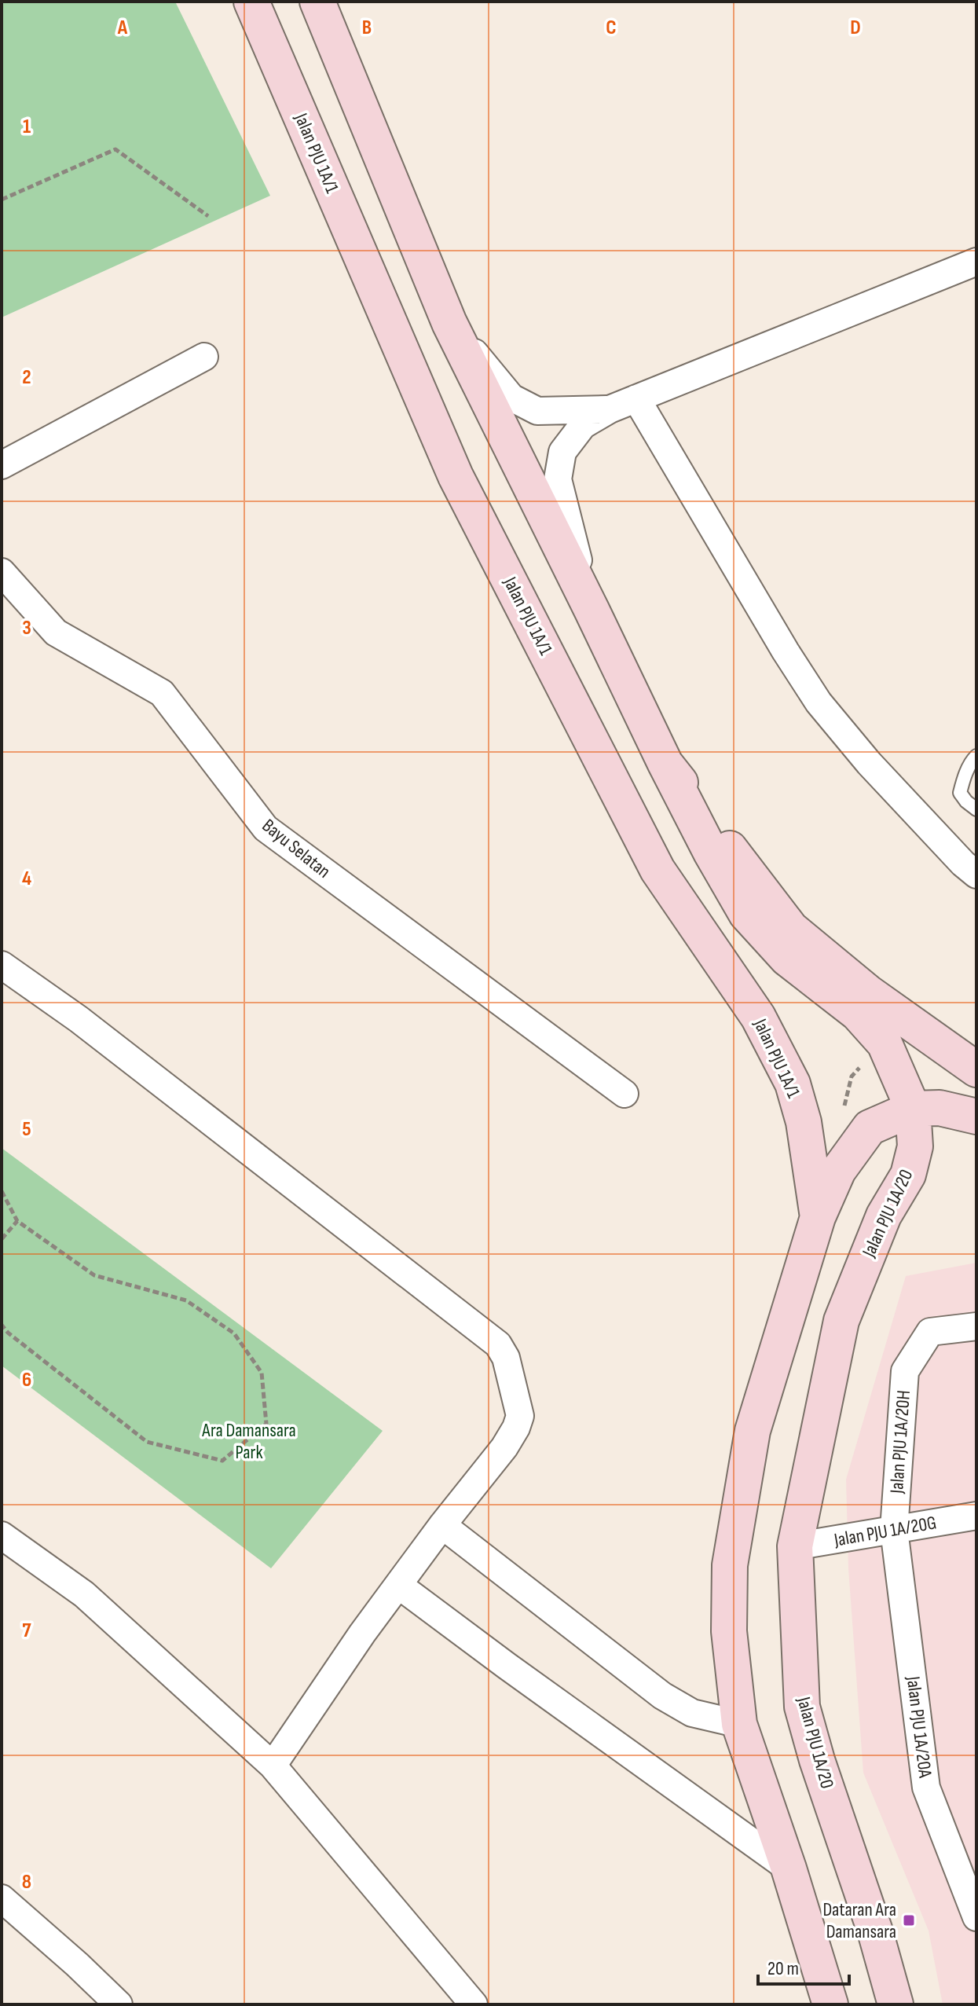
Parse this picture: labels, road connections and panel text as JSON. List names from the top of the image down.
{
  "streets": {
    "main road": ["Jalan PJU 1A/1", "Jalan PJU 1A/20"],
    "street": [
      "Bayu Selatan",
      "Jalan PJU 1A/20H",
      "Jalan PJU 1A/20G",
      "Jalan PJU 1A/20A"
    ]
  },
  "crossings": [
    ["Jalan PJU 1A/20", "Jalan PJU 1A/20G"],
    ["Jalan PJU 1A/20H", "Jalan PJU 1A/20G"],
    ["Jalan PJU 1A/20H", "Jalan PJU 1A/20A"],
    ["Jalan PJU 1A/20G", "Jalan PJU 1A/20A"]
  ],
  "parks": ["Ara Damansara Park"],
  "places": {
    "transit": ["Dataran Ara Damansara"]
  },
  "scale_bar": "20 m",
  "grid": {
    "columns": [
      "A",
      "B",
      "C",
      "D"
    ],
    "rows": [
      "1",
      "2",
      "3",
      "4",
      "5",
      "6",
      "7",
      "8"
    ]
  }
}
